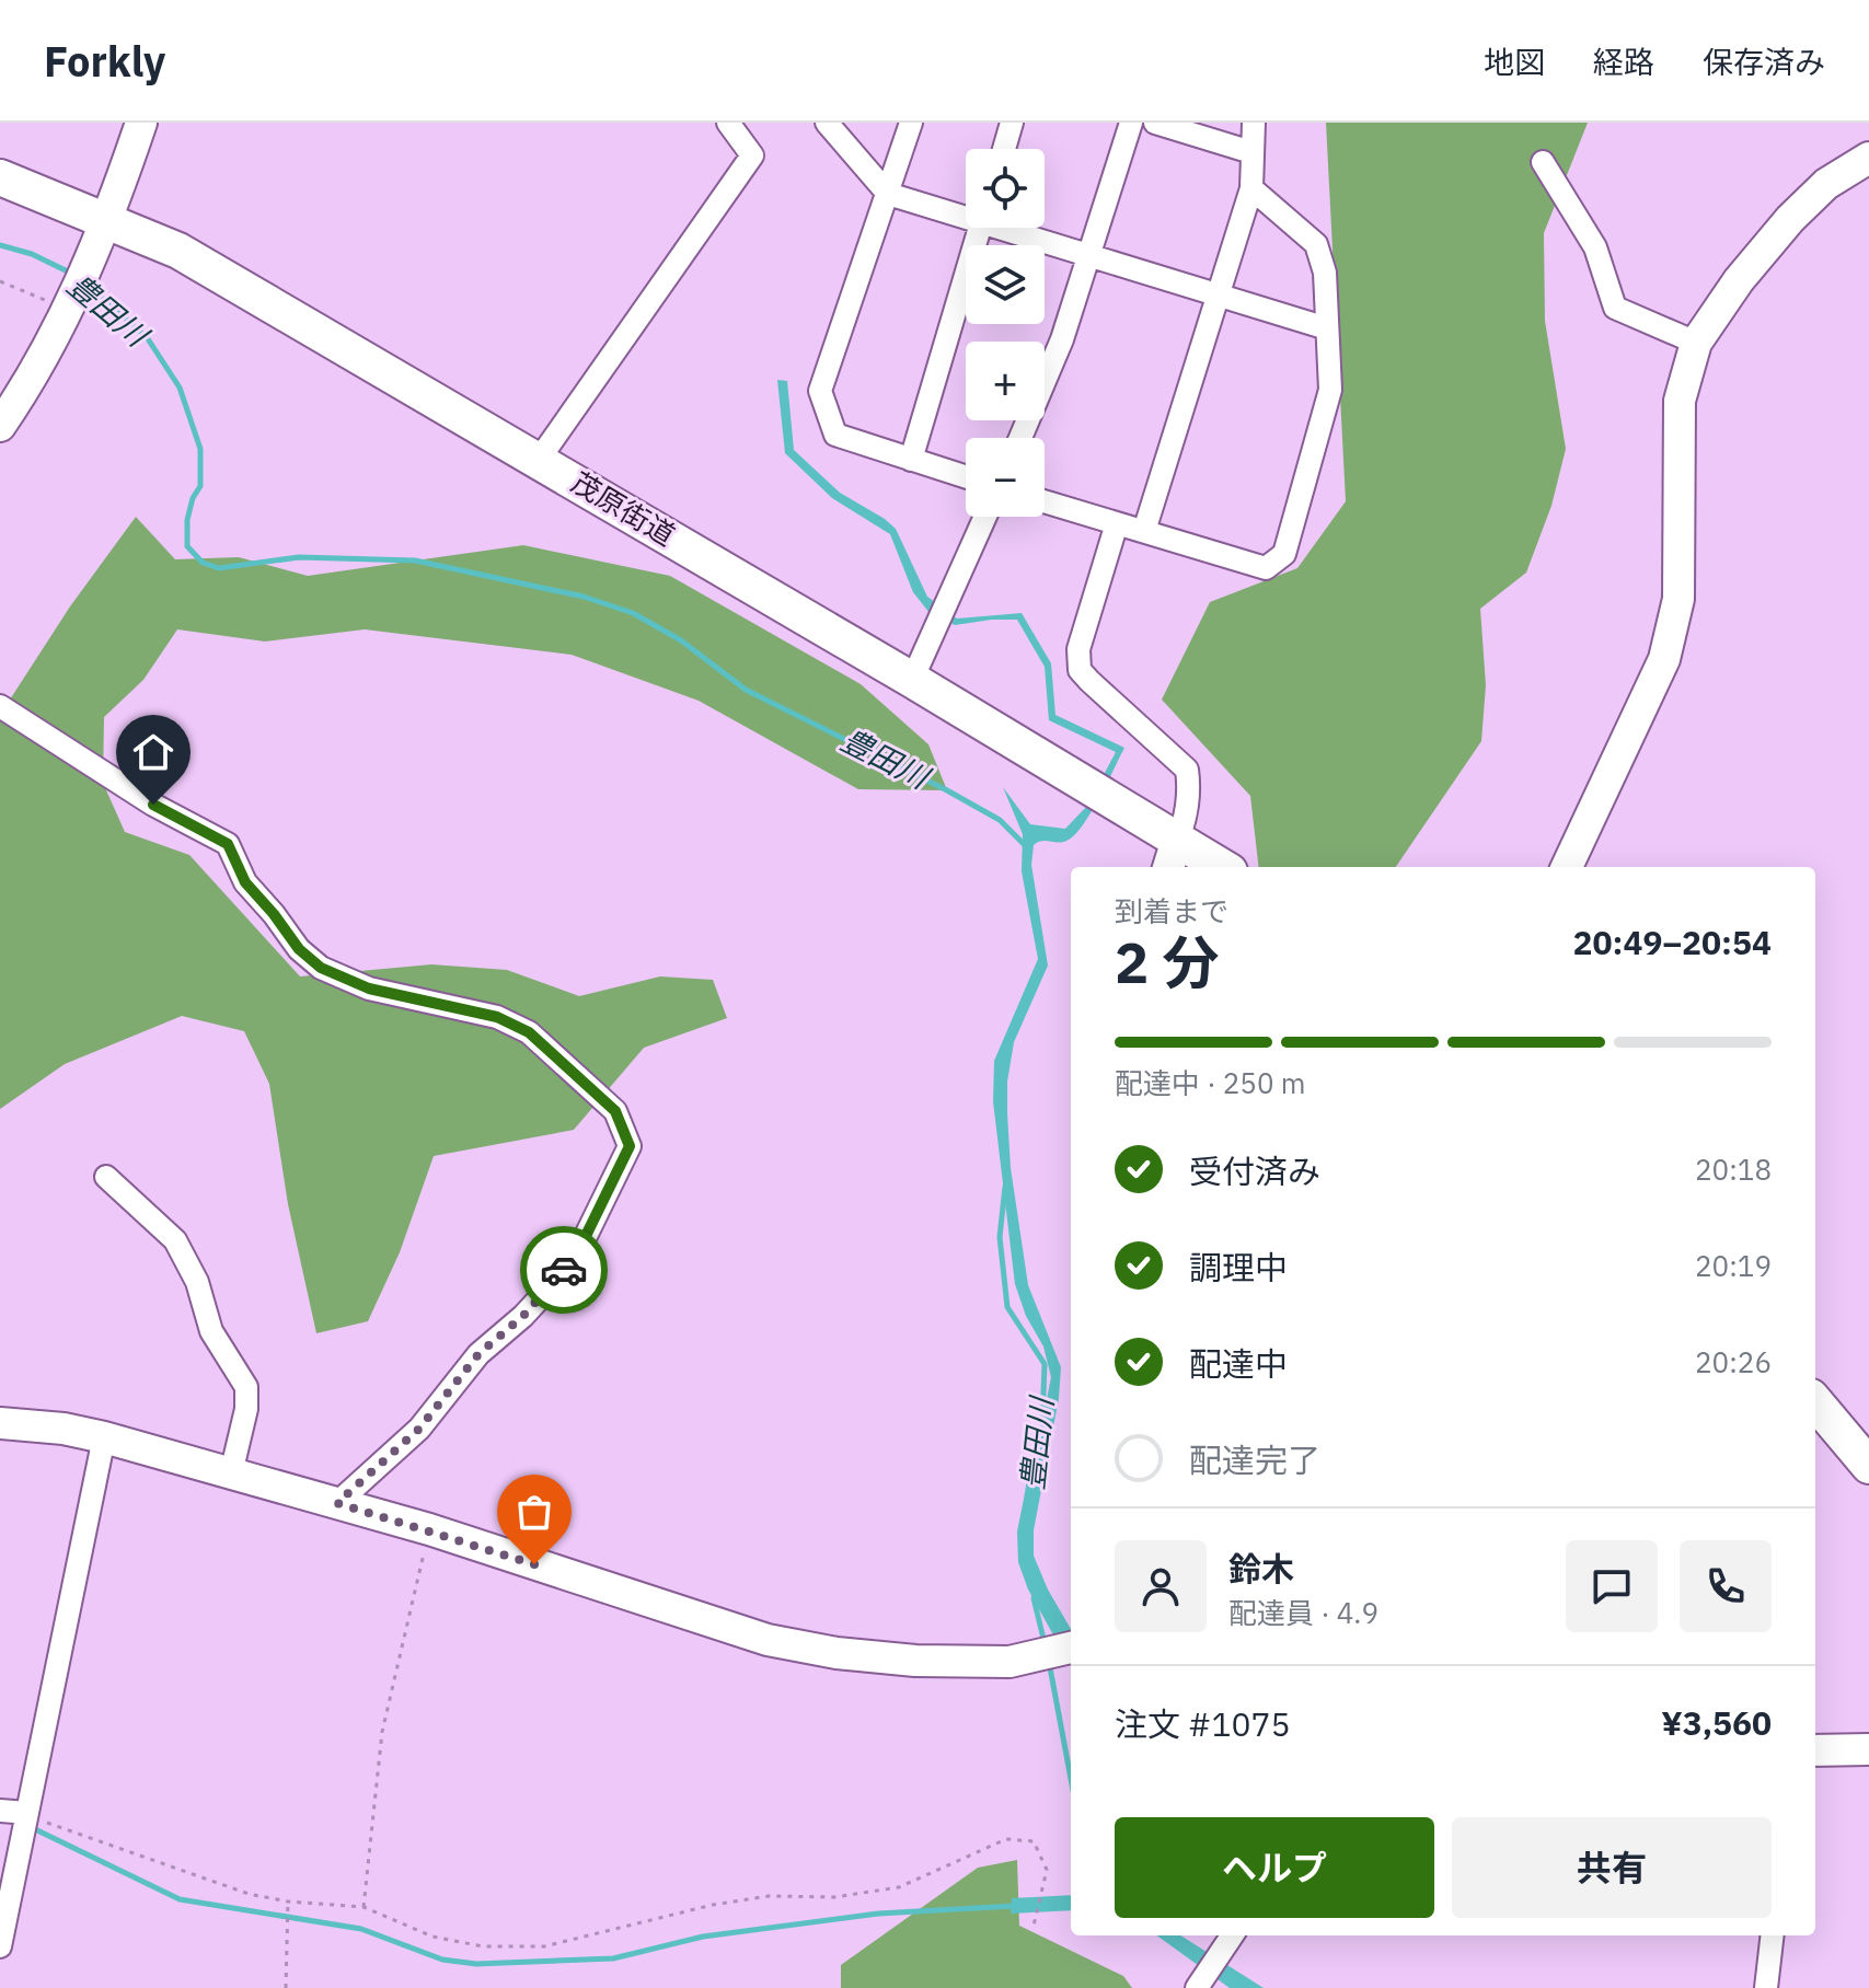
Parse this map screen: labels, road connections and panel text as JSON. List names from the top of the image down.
{
  "streets": {
    "main road": ["茂原街道"]
  },
  "water": ["豊田川"],
  "page": {
    "header": "Forkly",
    "nav": ["地図", "経路", "保存済み"],
    "map_buttons": ["+", "−"],
    "heading": ["2 分", "到着まで", "20:49–20:54"],
    "panel": [
      "鈴木",
      "配達員 · 4.9",
      "注文 #1075",
      "¥3,560"
    ],
    "bar": "配達中 · 250 m",
    "list": [
      ["受付済み", "20:18"],
      ["調理中", "20:19"],
      ["配達中", "20:26"],
      "配達完了"
    ],
    "buttons": ["ヘルプ", "共有"]
  }
}
